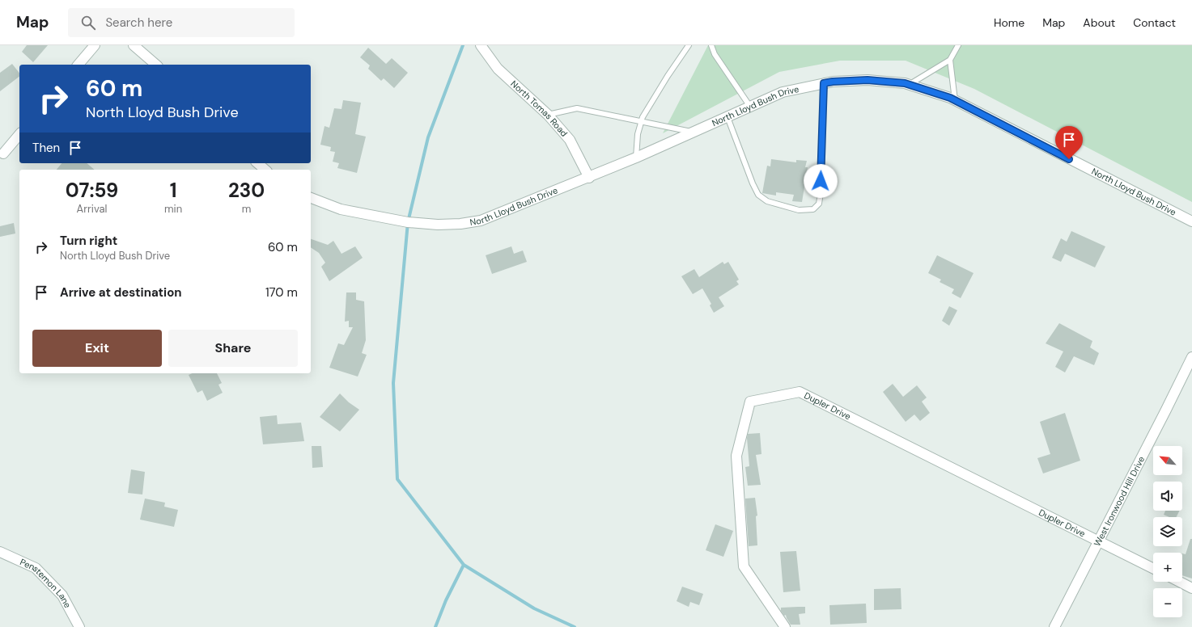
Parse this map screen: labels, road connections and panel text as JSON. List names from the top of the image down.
{
  "streets": {
    "street": [
      "North Lloyd Bush Drive",
      "North Tomas Road",
      "Dupler Drive",
      "West Ironwood Hill Drive",
      "Penstemon Lane"
    ]
  },
  "crossings": [
    ["North Lloyd Bush Drive", "North Tomas Road"],
    ["Dupler Drive", "West Ironwood Hill Drive"]
  ],
  "north": "top left",
  "page": {
    "header": "Map",
    "search": "Search here",
    "nav": [
      "Home",
      "Map",
      "About",
      "Contact"
    ],
    "turn": ["60 m", "North Lloyd Bush Drive"],
    "then": "Then",
    "eta": [
      "07:59",
      "Arrival",
      "1",
      "min",
      "230",
      "m"
    ],
    "list": [
      {
        "name": "Turn right",
        "note": "North Lloyd Bush Drive",
        "value": "60 m"
      },
      {
        "name": "Arrive at destination",
        "value": "170 m"
      }
    ],
    "buttons": ["Exit", "Share"],
    "map_buttons": ["+", "−"]
  }
}
